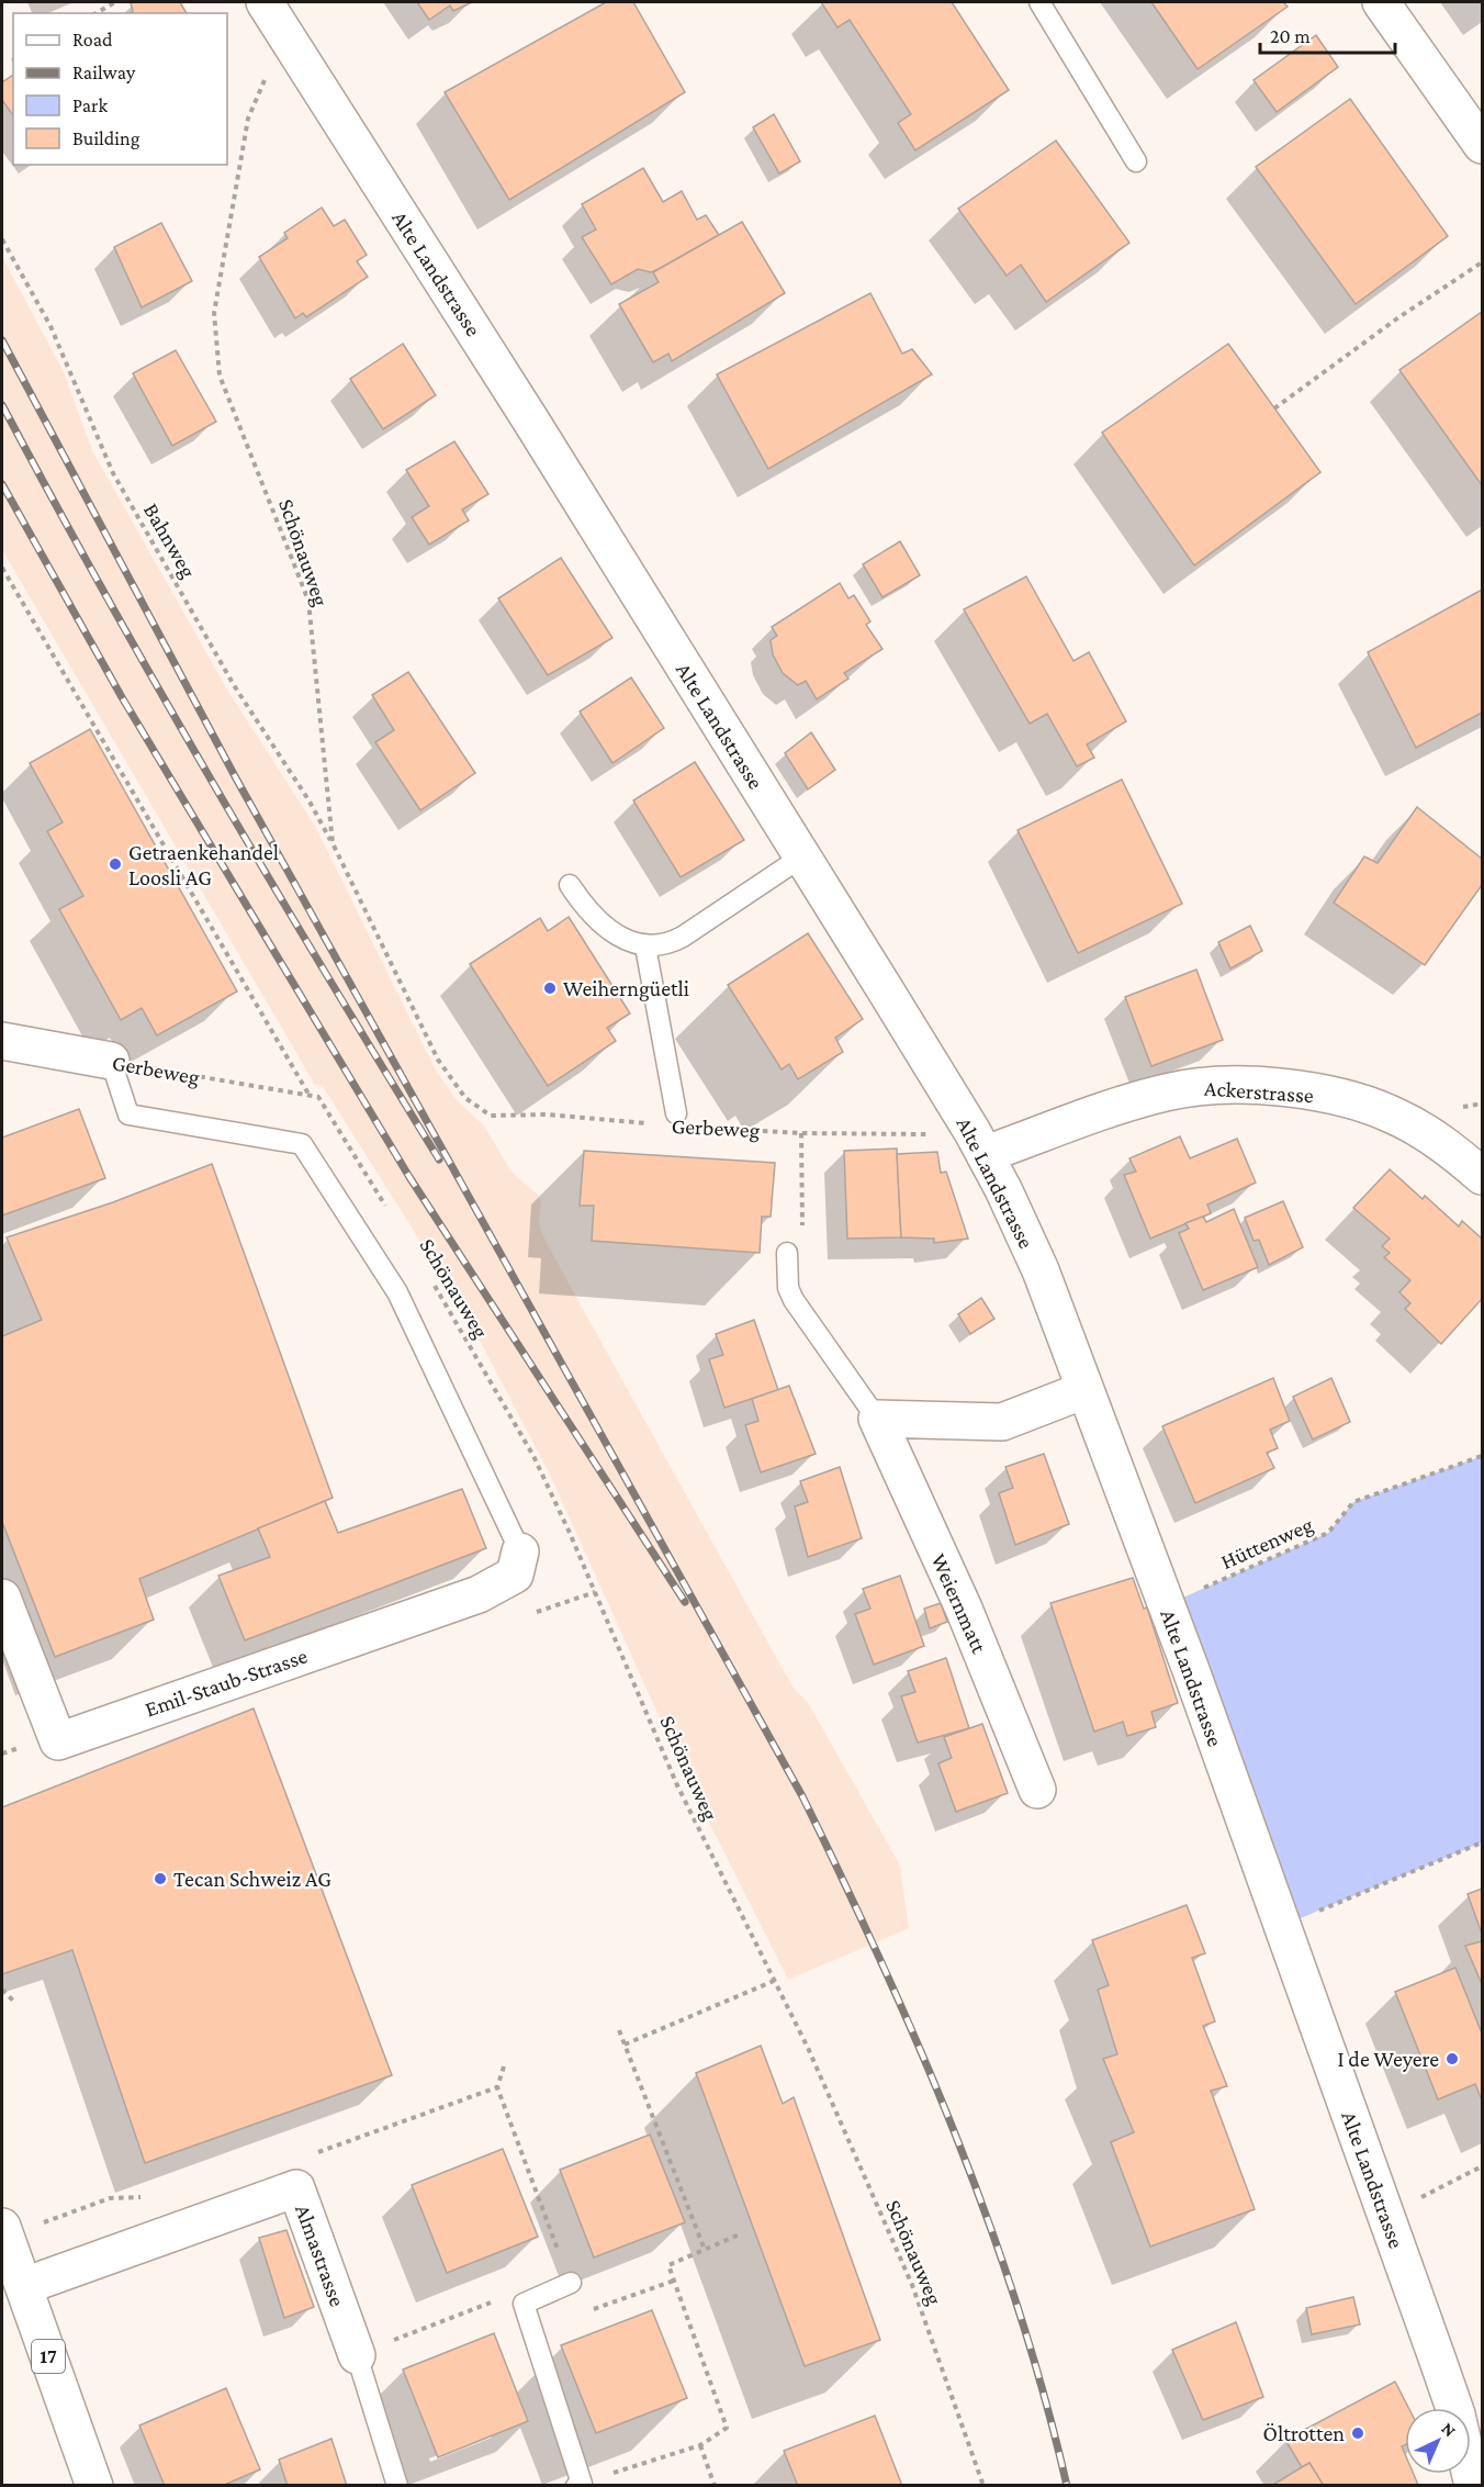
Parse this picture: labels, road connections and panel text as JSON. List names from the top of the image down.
{
  "streets": {
    "street": [
      "Alte Landstrasse",
      "Gerbeweg",
      "Ackerstrasse",
      "Weiernmatt",
      "Emil-Staub-Strasse",
      "Almastrasse",
      "17"
    ],
    "path": ["Bahnweg", "Schönauweg", "Hüttenweg"]
  },
  "crossings": [
    ["Alte Landstrasse", "Schönauweg"],
    ["Alte Landstrasse", "Gerbeweg"],
    ["Alte Landstrasse", "Ackerstrasse"],
    ["Alte Landstrasse", "Hüttenweg"],
    ["Bahnweg", "Schönauweg"],
    ["Schönauweg", "Gerbeweg"],
    ["Gerbeweg", "Ackerstrasse"],
    ["Almastrasse", "17"]
  ],
  "places": [
    "Getraenkehandel Loosli AG",
    "Weiherngüetli",
    "Tecan Schweiz AG",
    "I de Weyere",
    "Öltrotten"
  ],
  "legend": [
    "Road",
    "Railway",
    "Park",
    "Building"
  ],
  "scale_bar": "20 m",
  "north": "top right"
}
